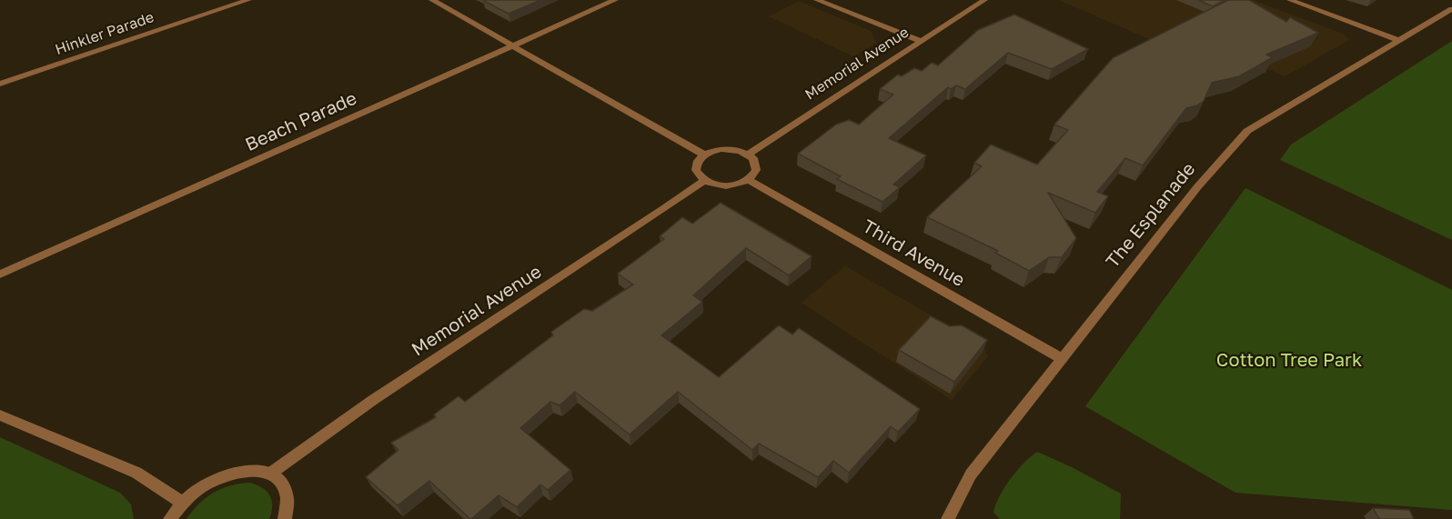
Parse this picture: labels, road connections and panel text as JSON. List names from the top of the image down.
{
  "streets": {
    "street": [
      "Hinkler Parade",
      "Memorial Avenue",
      "Beach Parade",
      "The Esplanade",
      "Third Avenue"
    ]
  },
  "crossings": [
    ["Memorial Avenue", "Third Avenue"],
    ["The Esplanade", "Third Avenue"]
  ],
  "parks": ["Cotton Tree Park"]
}
